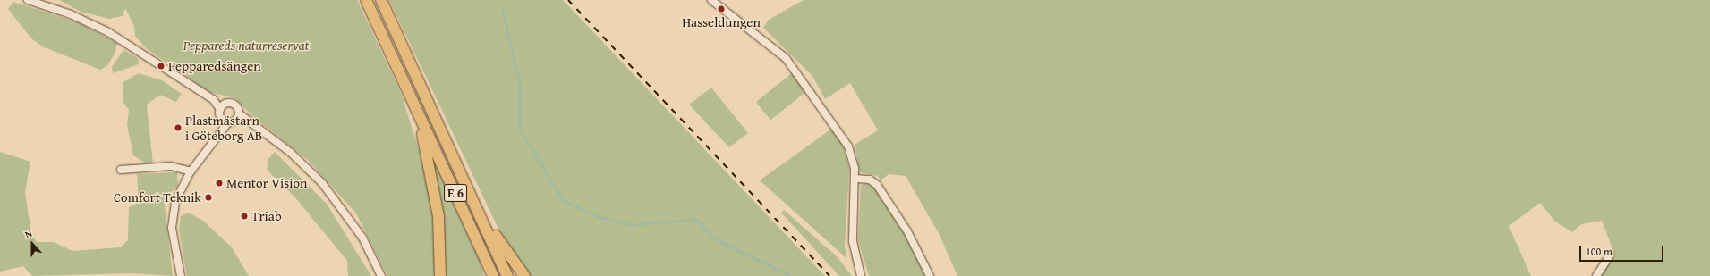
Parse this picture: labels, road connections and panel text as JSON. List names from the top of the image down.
{
  "streets": {
    "highway": ["E 6"]
  },
  "parks": ["Peppareds naturreservat"],
  "places": [
    "Hasseldungen",
    "Pepparedsängen",
    "Plastmästarn i Göteborg AB",
    "Mentor Vision",
    "Comfort Teknik",
    "Triab"
  ],
  "scale_bar": "100 m",
  "north": "top"
}
